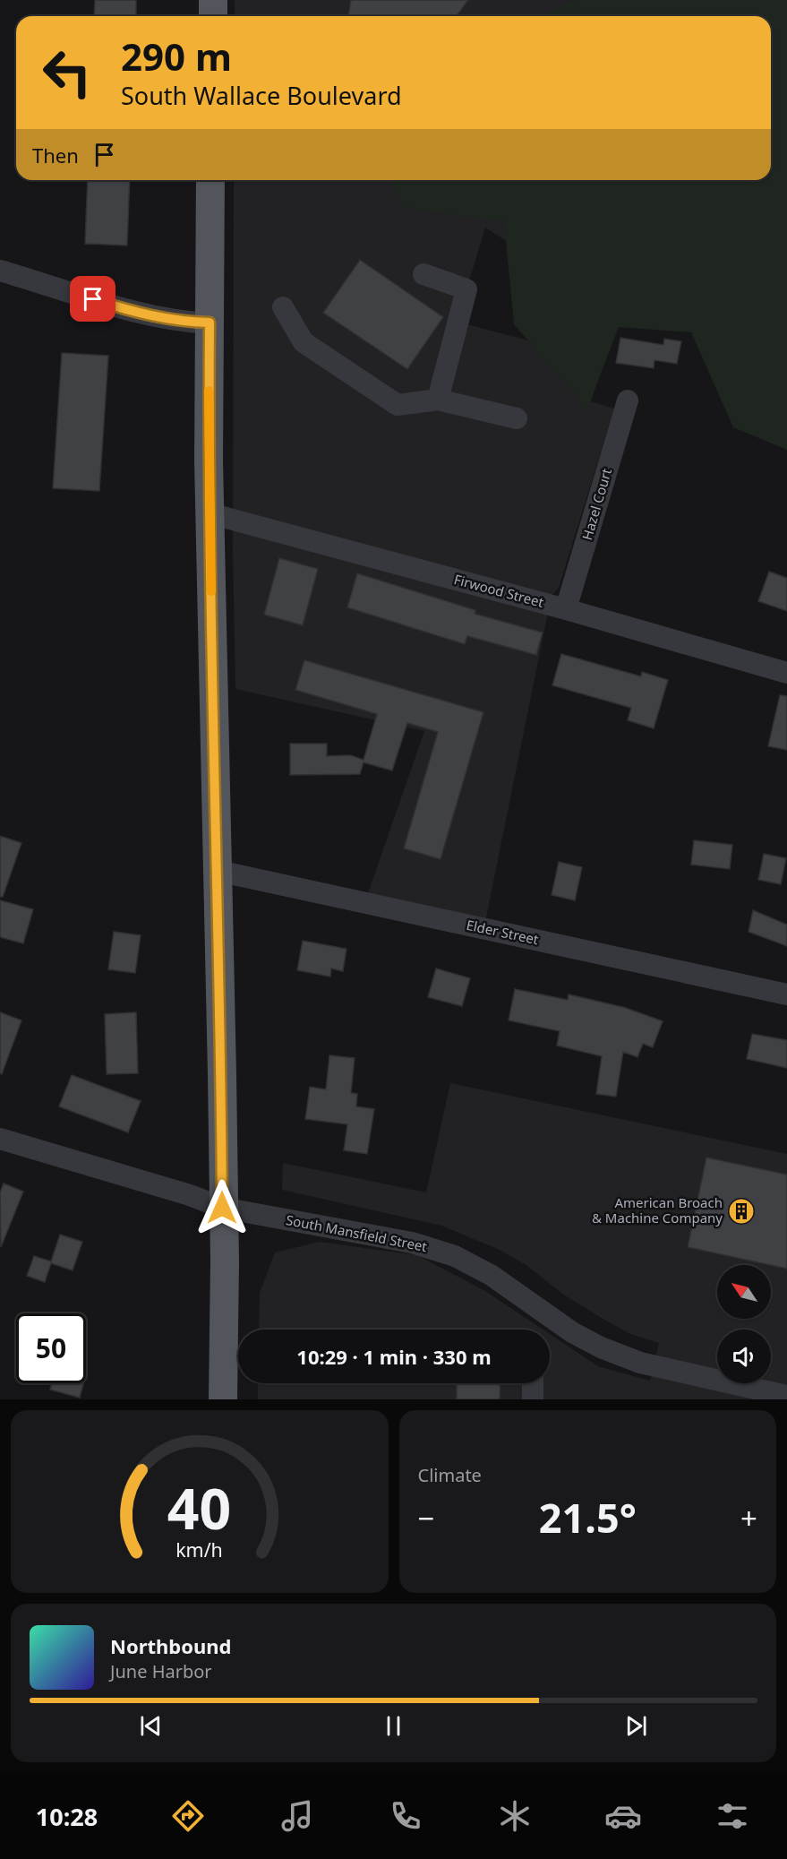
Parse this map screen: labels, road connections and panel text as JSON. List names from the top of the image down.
{
  "streets": {
    "street": [
      "Hazel Court",
      "Firwood Street",
      "Elder Street",
      "South Mansfield Street"
    ]
  },
  "crossings": [
    ["Hazel Court", "Firwood Street"]
  ],
  "places": {
    "building": ["American Broach & Machine Company"]
  },
  "north": "top left",
  "page": {
    "turn": ["290 m", "South Wallace Boulevard"],
    "then": "Then",
    "limit": "50",
    "trip": "10:29 · 1 min · 330 m",
    "tile": "Climate",
    "heat": ["−", "21.5°", "+"],
    "song": ["Northbound", "June Harbor"],
    "tabs": "10:28",
    "gauge": ["40", "km/h"]
  }
}
